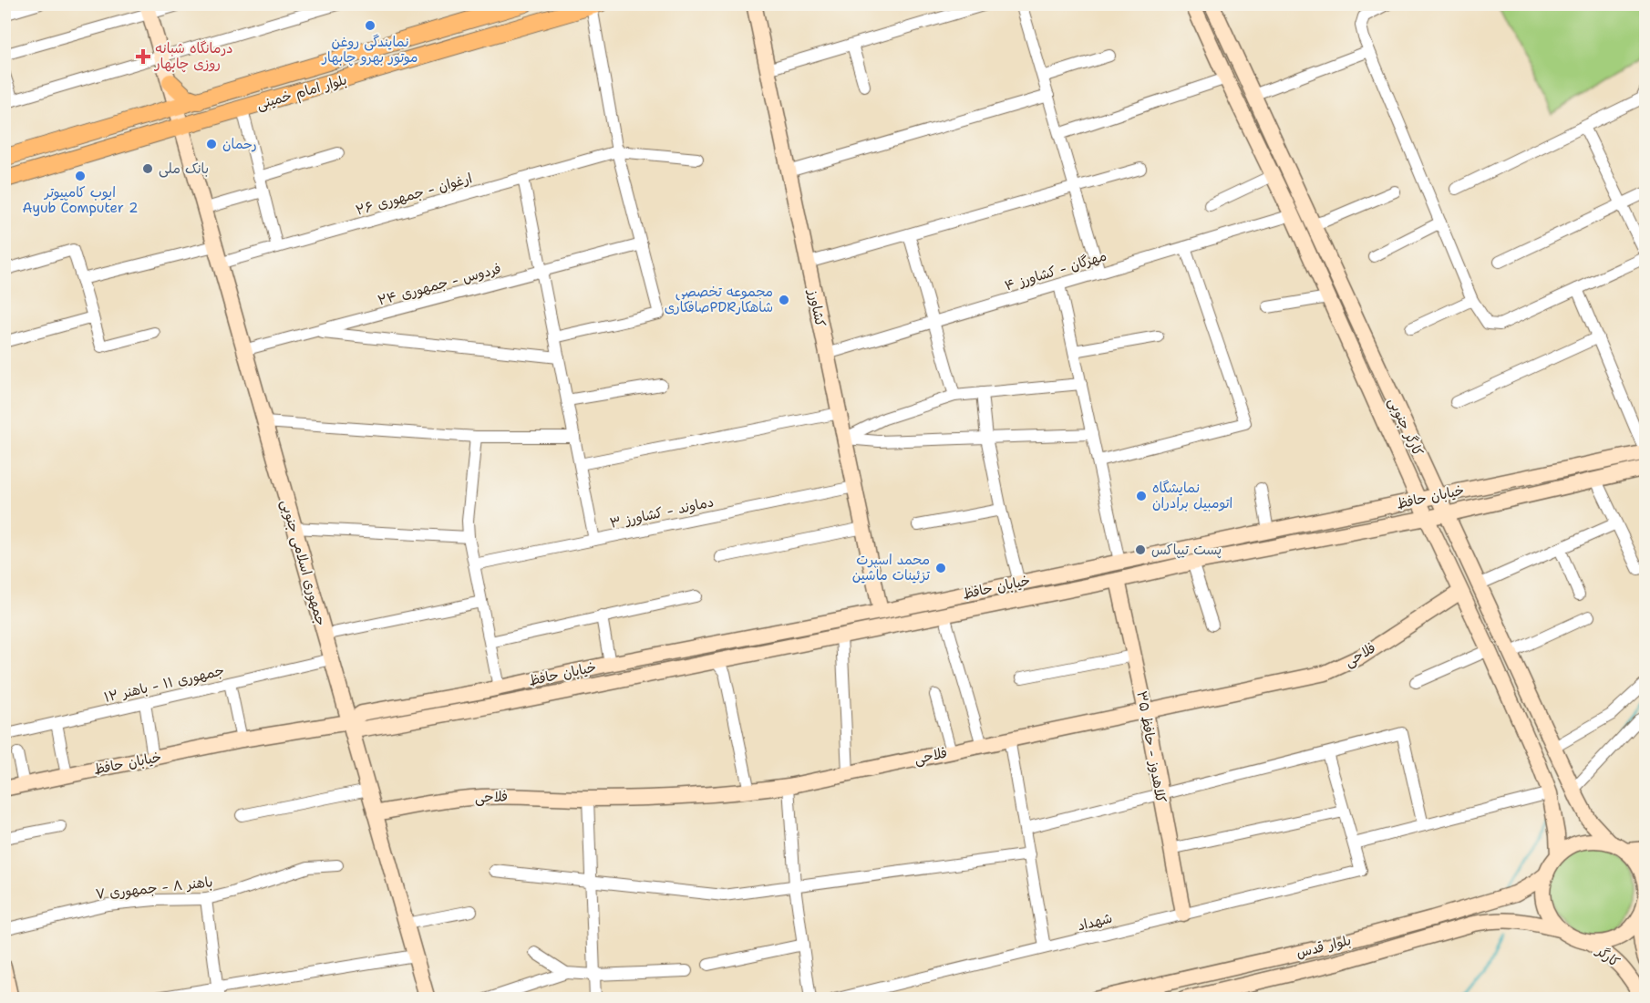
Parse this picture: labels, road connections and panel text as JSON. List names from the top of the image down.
{
  "streets": {
    "main road": [
      "بلوار امام خمینی",
      "کشاورز",
      "کارگر جنوبی",
      "خیابان حافظ",
      "جمهوری اسلامی جنوبی",
      "فلاحی",
      "کلاهدوز - حافظ ۳۵",
      "بلوار قدس",
      "کارگر"
    ],
    "street": [
      "ارغوان - جمهوری ۲۶",
      "مهرگان - کشاورز ۴",
      "فردوس - جمهوری ۲۴",
      "دماوند - کشاورز ۳",
      "جمهوری ۱۱ - باهنر ۱۲",
      "باهنر ۸ - جمهوری ۷",
      "شهداد"
    ]
  },
  "crossings": [
    ["بلوار امام خمینی", "جمهوری اسلامی جنوبی"],
    ["ارغوان - جمهوری ۲۶", "جمهوری اسلامی جنوبی"],
    ["مهرگان - کشاورز ۴", "کشاورز"],
    ["مهرگان - کشاورز ۴", "کارگر جنوبی"],
    ["فردوس - جمهوری ۲۴", "جمهوری اسلامی جنوبی"],
    ["کشاورز", "خیابان حافظ"],
    ["کشاورز", "دماوند - کشاورز ۳"],
    ["کارگر جنوبی", "خیابان حافظ"],
    ["کارگر جنوبی", "فلاحی"],
    ["کارگر جنوبی", "بلوار قدس"],
    ["کارگر جنوبی", "کارگر"],
    ["خیابان حافظ", "جمهوری اسلامی جنوبی"],
    ["خیابان حافظ", "کلاهدوز - حافظ ۳۵"],
    ["جمهوری اسلامی جنوبی", "فلاحی"],
    ["جمهوری اسلامی جنوبی", "جمهوری ۱۱ - باهنر ۱۲"],
    ["فلاحی", "کلاهدوز - حافظ ۳۵"],
    ["کلاهدوز - حافظ ۳۵", "شهداد"],
    ["بلوار قدس", "کارگر"]
  ],
  "places": {
    "other": [
      "نمایندگی روغن موتور بهرو چابهار",
      "رحمان",
      "بانک ملی",
      "ایوب کامپیوتر Ayub Computer 2",
      "مجموعه تخصصی صافکاریPDRشاهکار",
      "نمایشگاه اتومبیل برادران",
      "پست تیپاکس",
      "محمد اسپرت تزئینات ماشین"
    ],
    "health": ["درمانگاه شبانه روزی چابهار"]
  }
}
